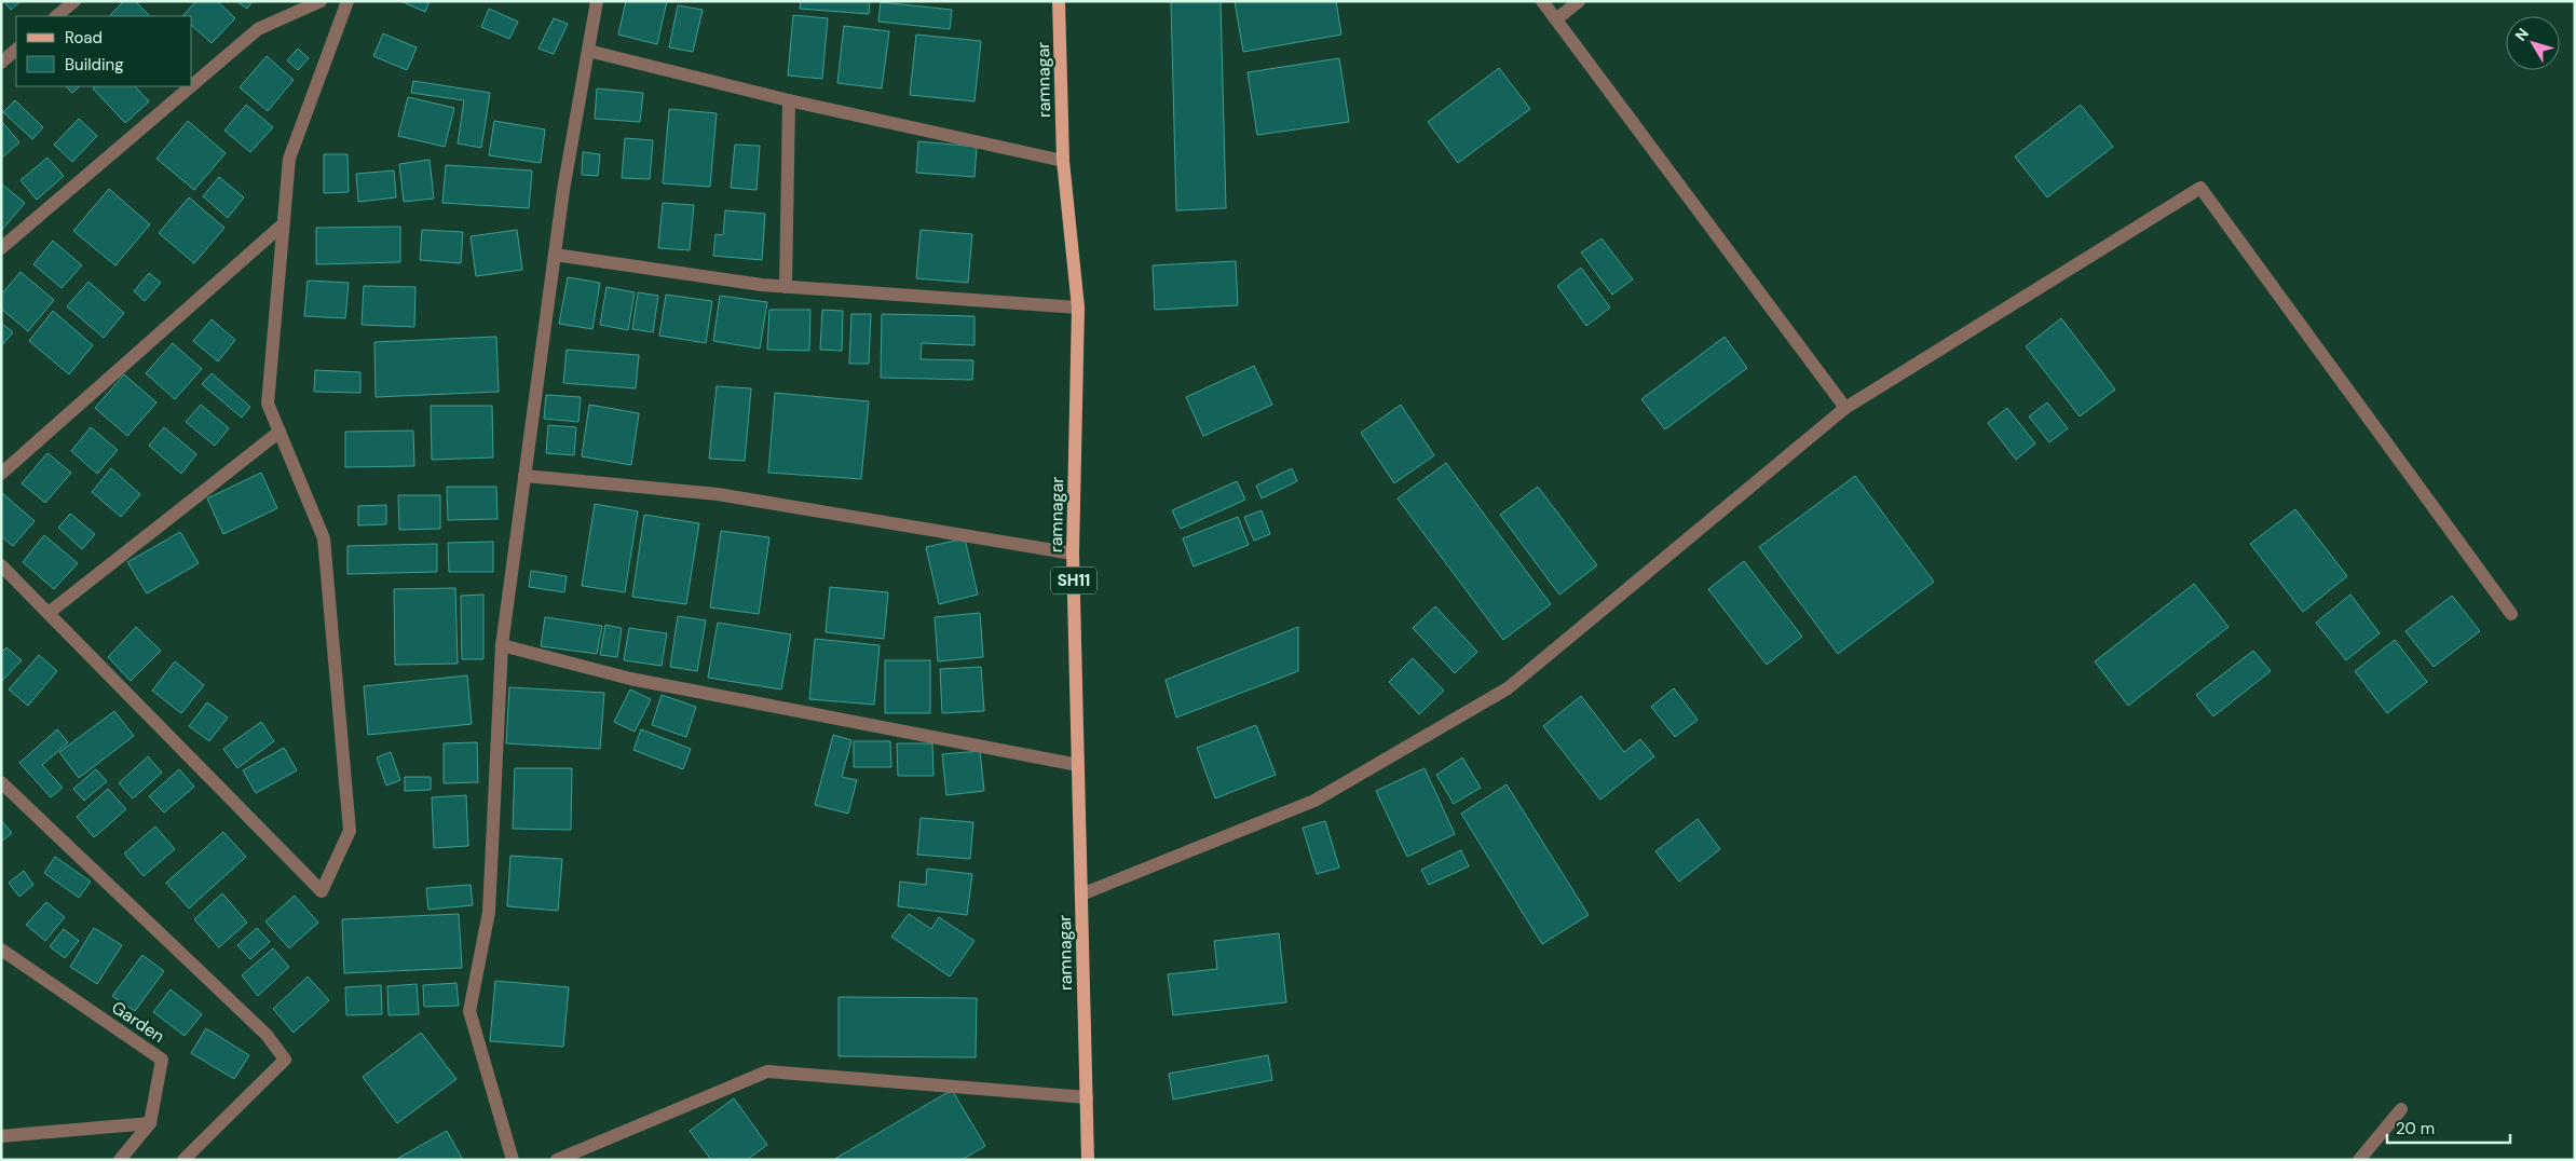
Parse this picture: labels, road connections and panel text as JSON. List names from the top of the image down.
{
  "streets": {
    "main road": ["ramnagar", "SH11"],
    "street": ["Garden"]
  },
  "legend": ["Road", "Building"],
  "scale_bar": "20 m",
  "north": "top left"
}
